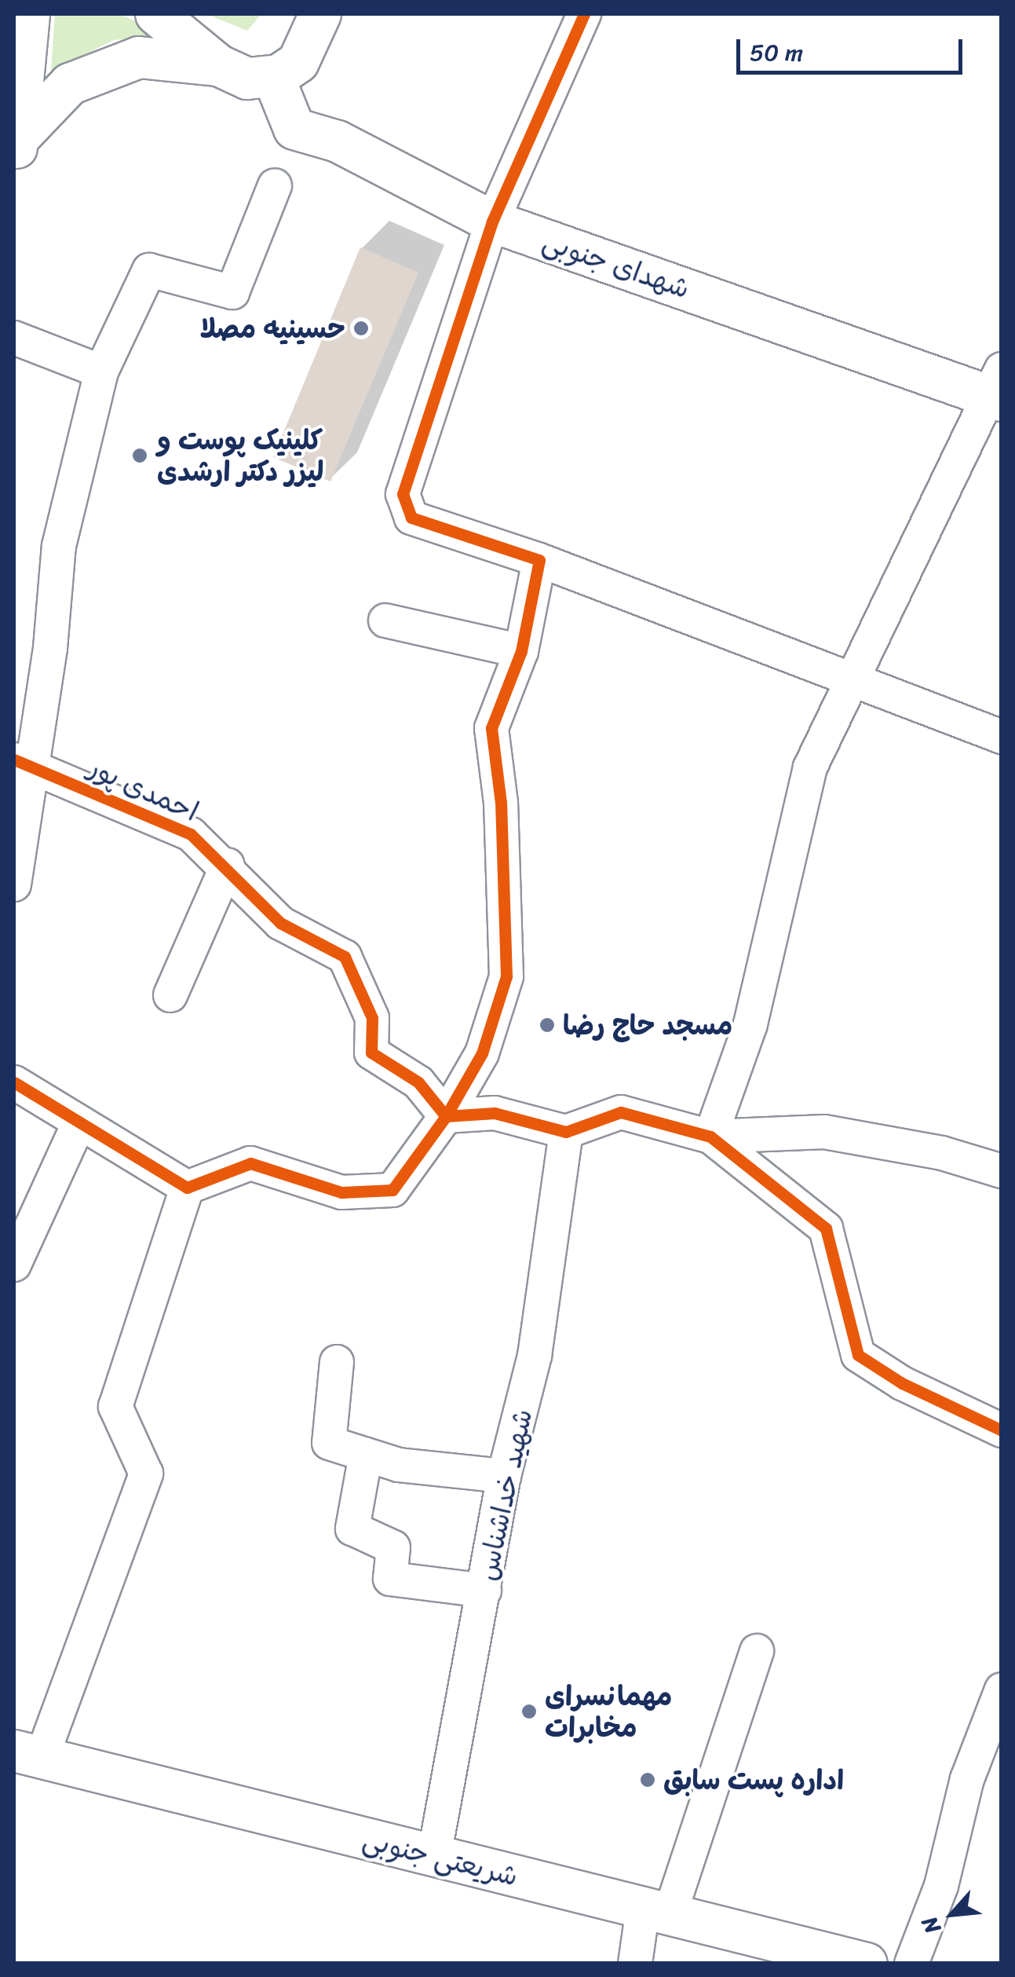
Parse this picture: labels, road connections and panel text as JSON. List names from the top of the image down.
{
  "streets": {
    "main road": ["شهدای جنوبی", "شریعتی جنوبی"],
    "street": ["احمدی پور", "شهید خداشناس"]
  },
  "crossings": [
    ["شهید خداشناس", "شریعتی جنوبی"]
  ],
  "places": [
    "حسینیه مصلا",
    "کلینیک پوست و لیزر دکتر ارشدی",
    "مسجد حاج رضا",
    "مهمانسرای مخابرات",
    "اداره پست سابق"
  ],
  "scale_bar": "50 m",
  "north": "bottom left"
}
